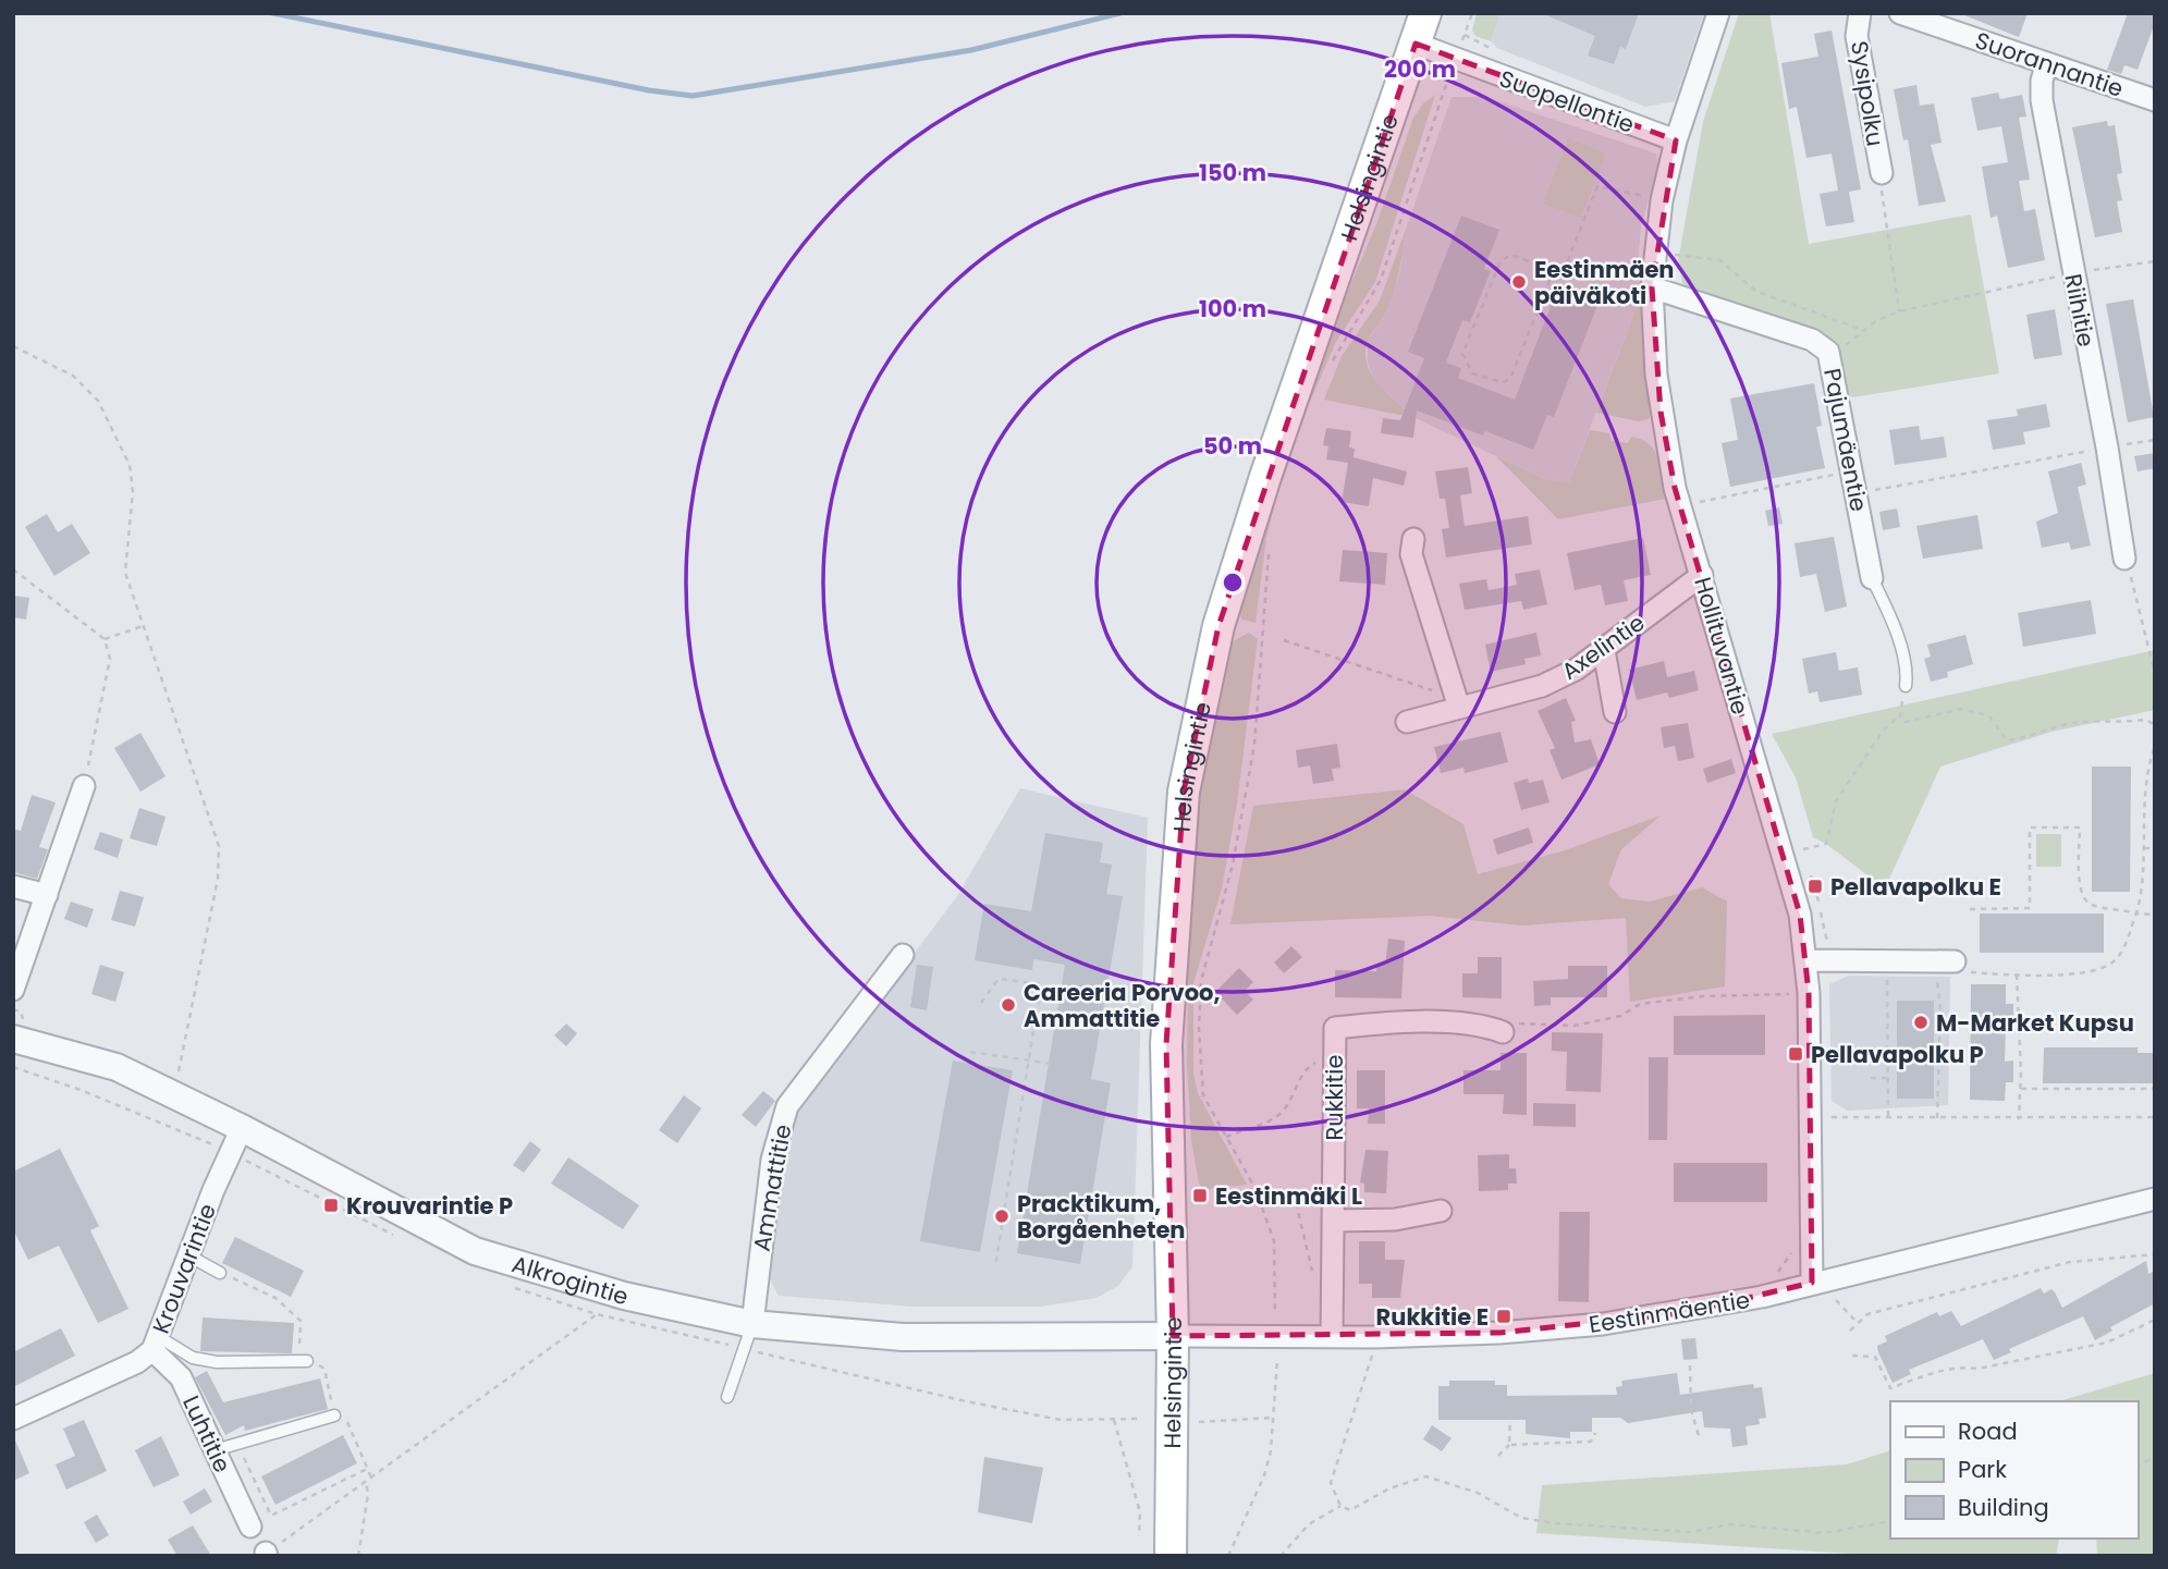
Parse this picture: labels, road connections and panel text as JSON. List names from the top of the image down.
{
  "streets": {
    "main road": ["Helsingintie"],
    "street": [
      "Suorannantie",
      "Sysipolku",
      "Suopellontie",
      "Riihitie",
      "Pajumäentie",
      "Hollituvantie",
      "Axelintie",
      "Rukkitie",
      "Ammattitie",
      "Krouvarintie",
      "Alkrogintie",
      "Eestinmäentie",
      "Luhtitie"
    ]
  },
  "crossings": [
    ["Suorannantie", "Riihitie"],
    ["Suopellontie", "Helsingintie"],
    ["Suopellontie", "Hollituvantie"],
    ["Helsingintie", "Alkrogintie"],
    ["Helsingintie", "Eestinmäentie"],
    ["Pajumäentie", "Hollituvantie"],
    ["Hollituvantie", "Axelintie"],
    ["Hollituvantie", "Eestinmäentie"],
    ["Rukkitie", "Eestinmäentie"],
    ["Ammattitie", "Alkrogintie"],
    ["Krouvarintie", "Alkrogintie"],
    ["Krouvarintie", "Luhtitie"],
    ["Alkrogintie", "Eestinmäentie"]
  ],
  "places": {
    "other": [
      "Eestinmäen päiväkoti",
      "Careeria Porvoo, Ammattitie",
      "M-Market Kupsu",
      "Pracktikum, Borgåenheten"
    ],
    "transit": [
      "Pellavapolku E",
      "Pellavapolku P",
      "Eestinmäki L",
      "Krouvarintie P",
      "Rukkitie E"
    ]
  },
  "legend": ["Road", "Park", "Building"],
  "rings": [
    "200 m",
    "150 m",
    "100 m",
    "50 m"
  ]
}
